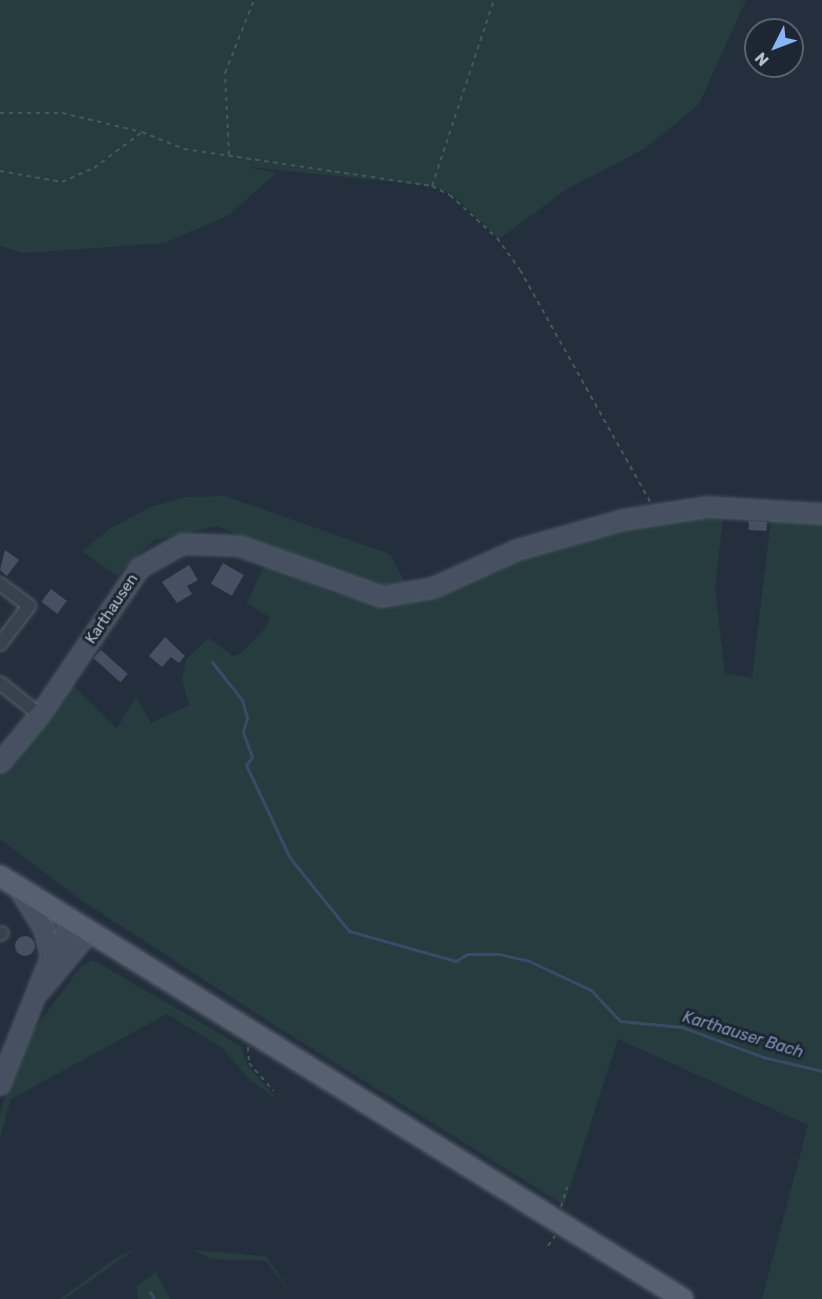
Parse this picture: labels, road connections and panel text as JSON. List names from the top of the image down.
{
  "streets": {
    "main road": ["Karthausen"]
  },
  "water": ["Karthauser Bach"],
  "north": "bottom left"
}
